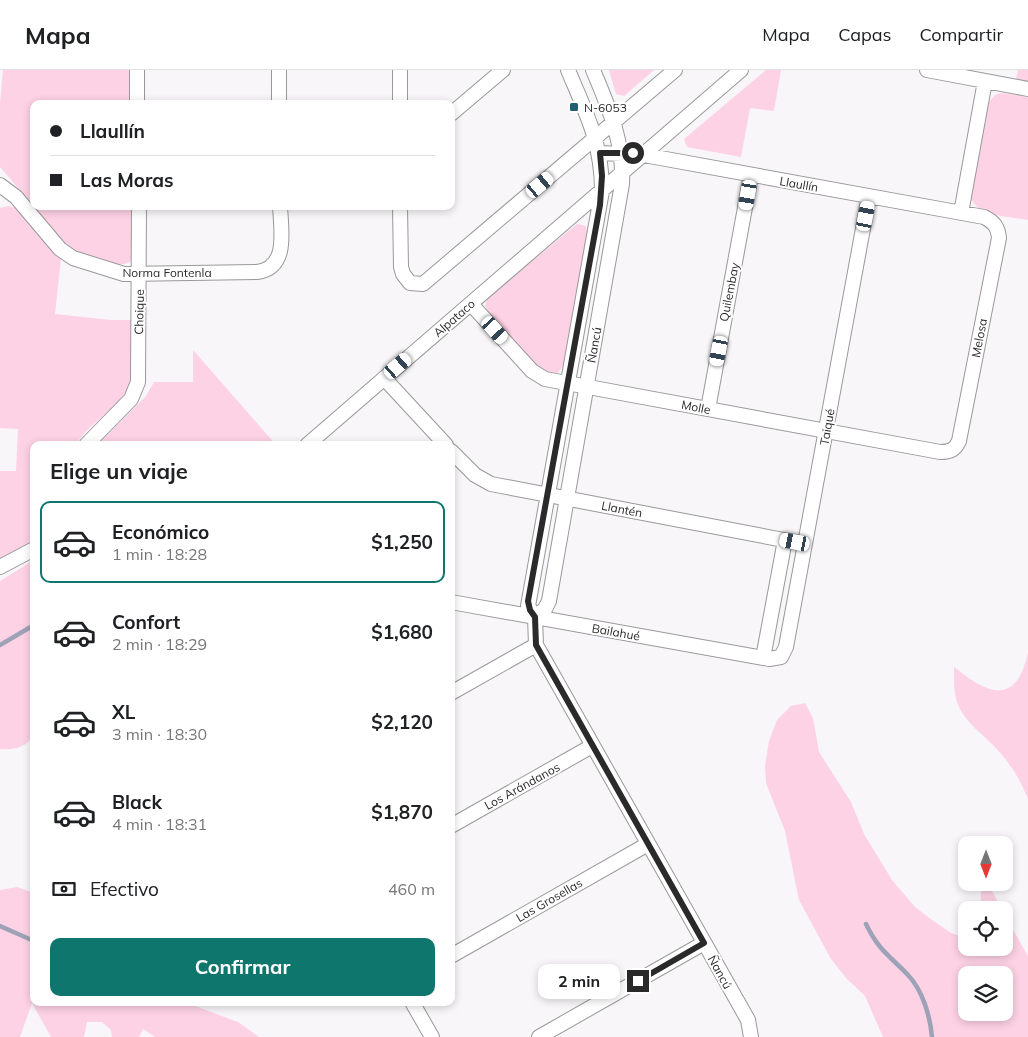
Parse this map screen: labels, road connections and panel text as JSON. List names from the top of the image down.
{
  "streets": {
    "street": [
      "Llaullín",
      "Norma Fontenla",
      "Quilembay",
      "Choique",
      "Alpataco",
      "Melosa",
      "Ñancú",
      "Molle",
      "Taiqué",
      "Llantén",
      "Bailahué",
      "Los Arándanos",
      "Las Grosellas"
    ]
  },
  "crossings": [
    ["Llaullín", "Quilembay"],
    ["Llaullín", "Alpataco"],
    ["Llaullín", "Melosa"],
    ["Llaullín", "Ñancú"],
    ["Llaullín", "Taiqué"],
    ["Norma Fontenla", "Choique"],
    ["Quilembay", "Molle"],
    ["Alpataco", "Ñancú"],
    ["Alpataco", "Molle"],
    ["Melosa", "Molle"],
    ["Ñancú", "Molle"],
    ["Ñancú", "Llantén"],
    ["Ñancú", "Bailahué"],
    ["Ñancú", "Los Arándanos"],
    ["Ñancú", "Las Grosellas"],
    ["Molle", "Taiqué"],
    ["Taiqué", "Llantén"],
    ["Taiqué", "Bailahué"]
  ],
  "places": {
    "transit": ["N-6053"]
  },
  "north": "bottom",
  "page": {
    "header": "Mapa",
    "nav": ["Mapa", "Capas", "Compartir"],
    "banner": ["Llaullín", "Las Moras"],
    "heading": "Elige un viaje",
    "list": [
      {
        "name": "Económico",
        "note": "1 min · 18:28",
        "value": "$1,250"
      },
      {
        "name": "Confort",
        "note": "2 min · 18:29",
        "value": "$1,680"
      },
      {
        "name": "XL",
        "note": "3 min · 18:30",
        "value": "$2,120"
      },
      {
        "name": "Black",
        "note": "4 min · 18:31",
        "value": "$1,870"
      }
    ],
    "pay": ["Efectivo", "460 m"],
    "buttons": "Confirmar",
    "bubble": "2 min"
  }
}
